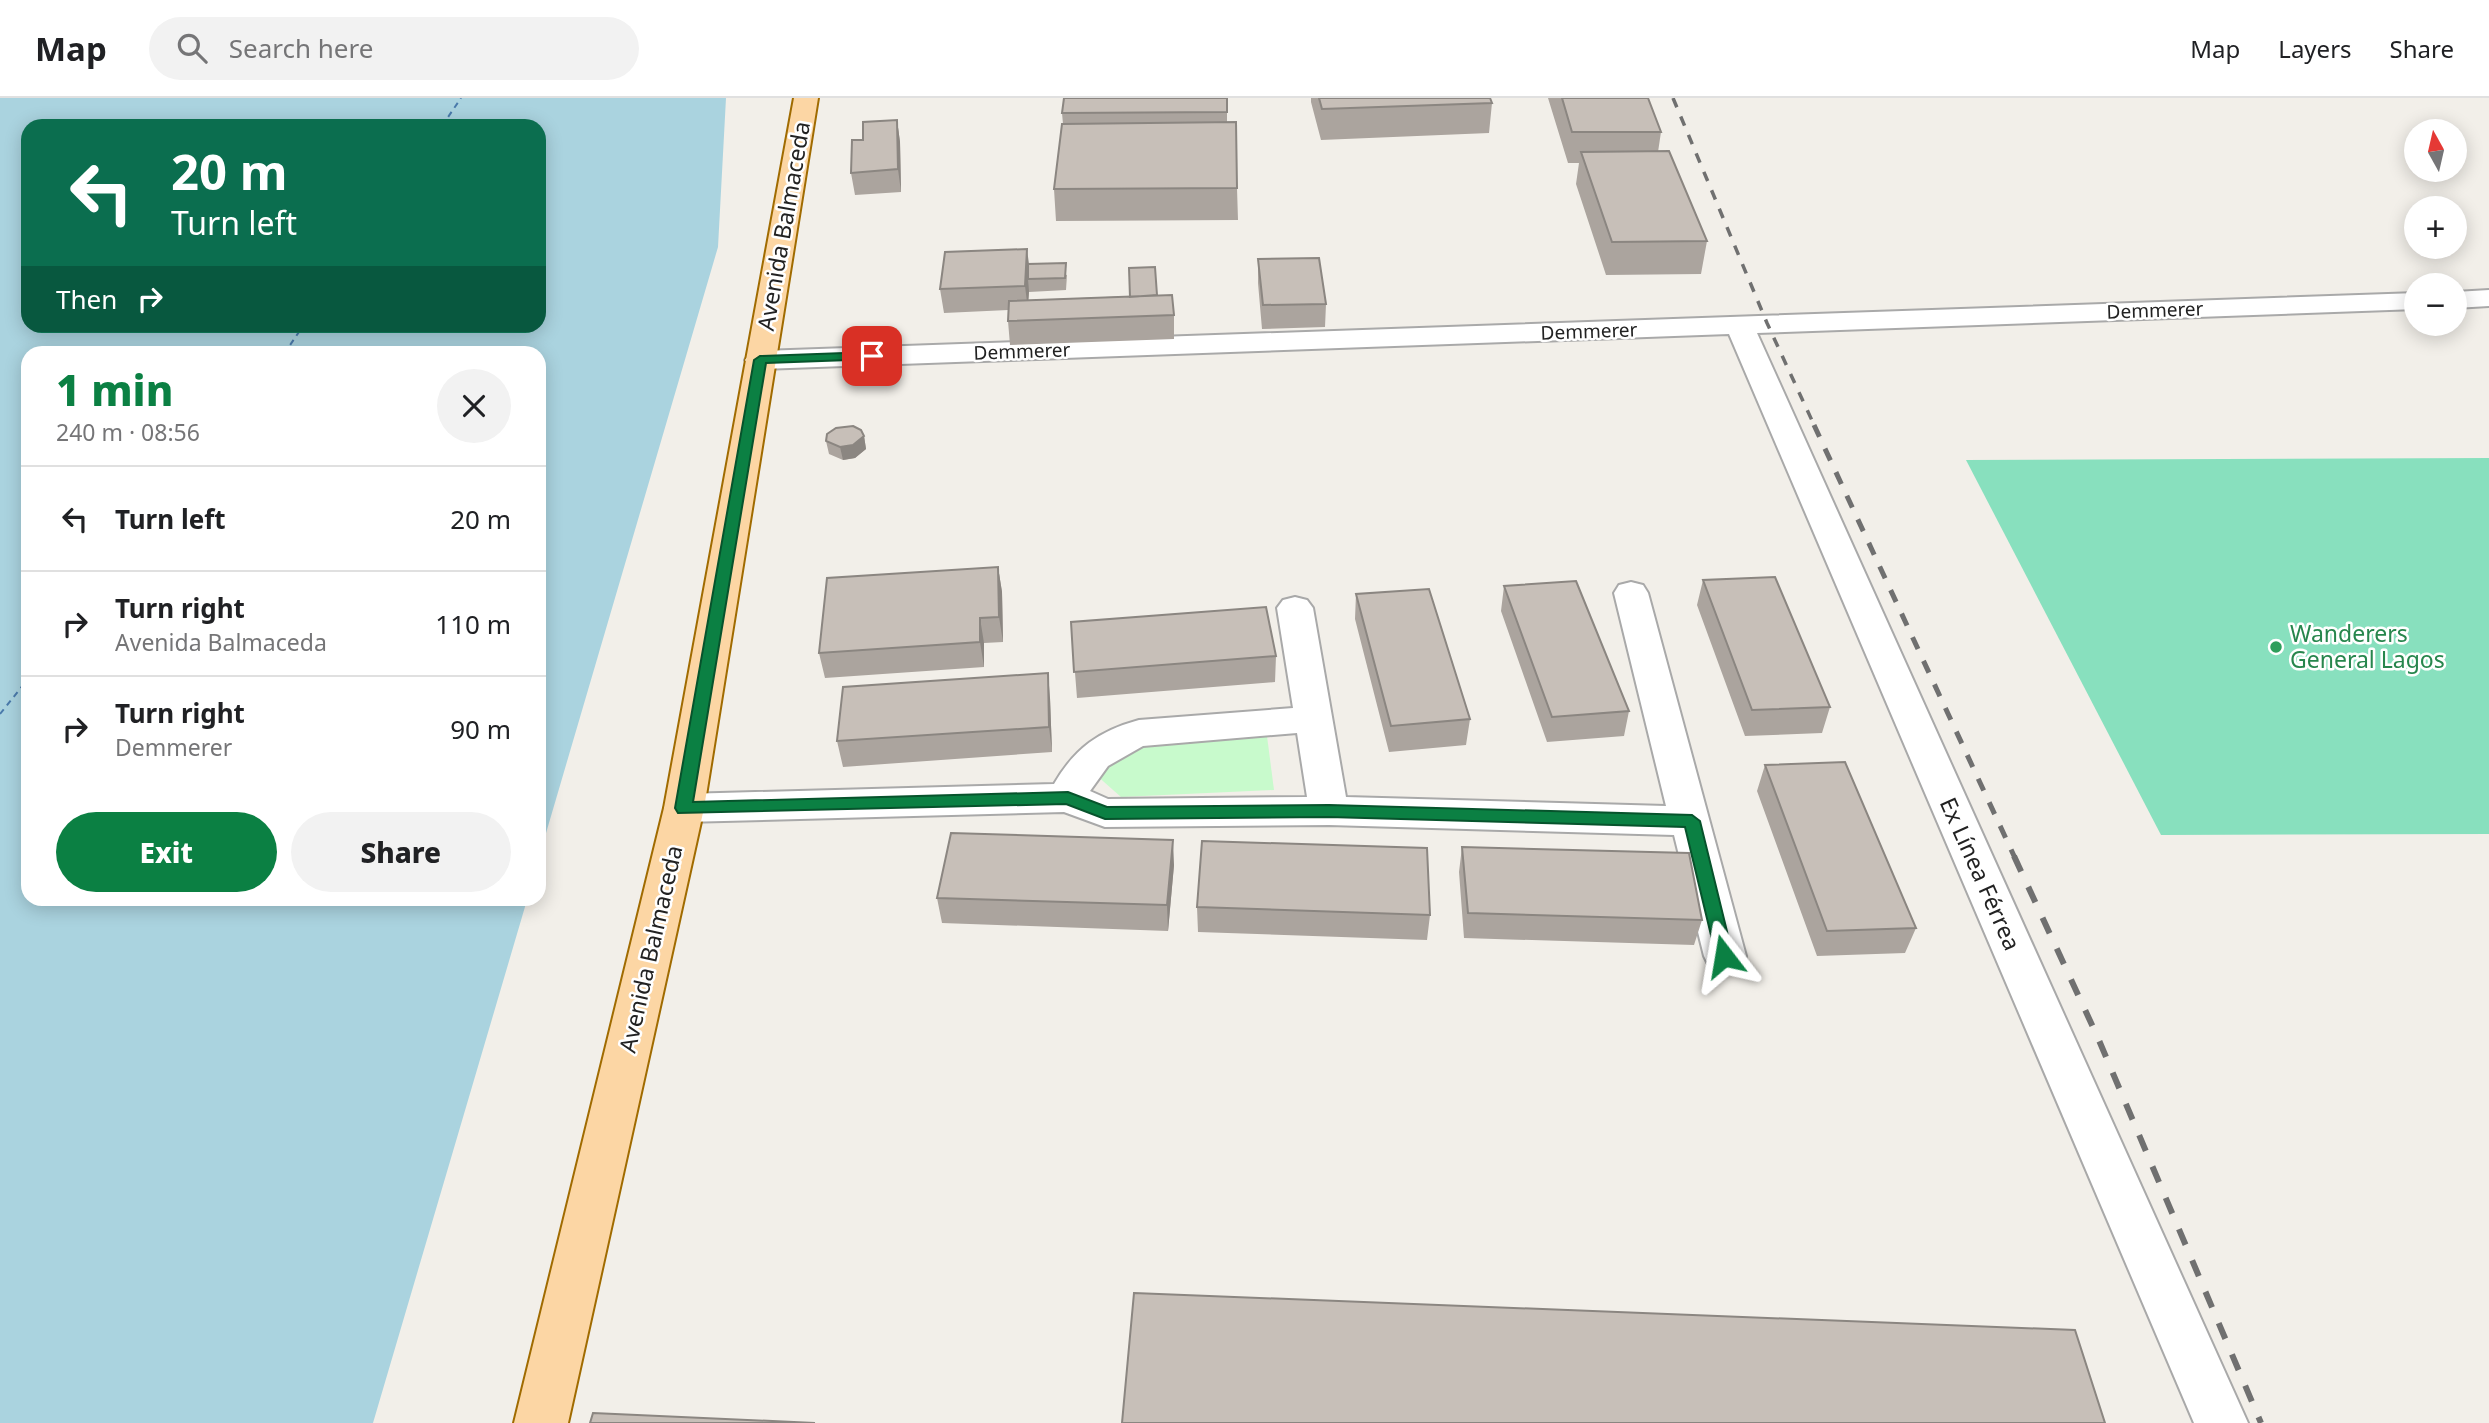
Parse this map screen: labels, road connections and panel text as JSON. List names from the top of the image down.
{
  "streets": {
    "main road": ["Avenida Balmaceda"],
    "street": ["Demmerer", "Ex Línea Férrea"]
  },
  "crossings": [
    ["Avenida Balmaceda", "Demmerer"],
    ["Demmerer", "Ex Línea Férrea"]
  ],
  "places": ["Wanderers General Lagos"],
  "north": "top",
  "page": {
    "header": "Map",
    "search": "Search here",
    "nav": ["Map", "Layers", "Share"],
    "map_buttons": ["+", "−"],
    "turn": ["20 m", "Turn left"],
    "then": "Then",
    "heading": ["1 min", "240 m · 08:56"],
    "list": [
      {
        "name": "Turn left",
        "value": "20 m"
      },
      {
        "name": "Turn right",
        "note": "Avenida Balmaceda",
        "value": "110 m"
      },
      {
        "name": "Turn right",
        "note": "Demmerer",
        "value": "90 m"
      }
    ],
    "buttons": ["Exit", "Share"]
  }
}
